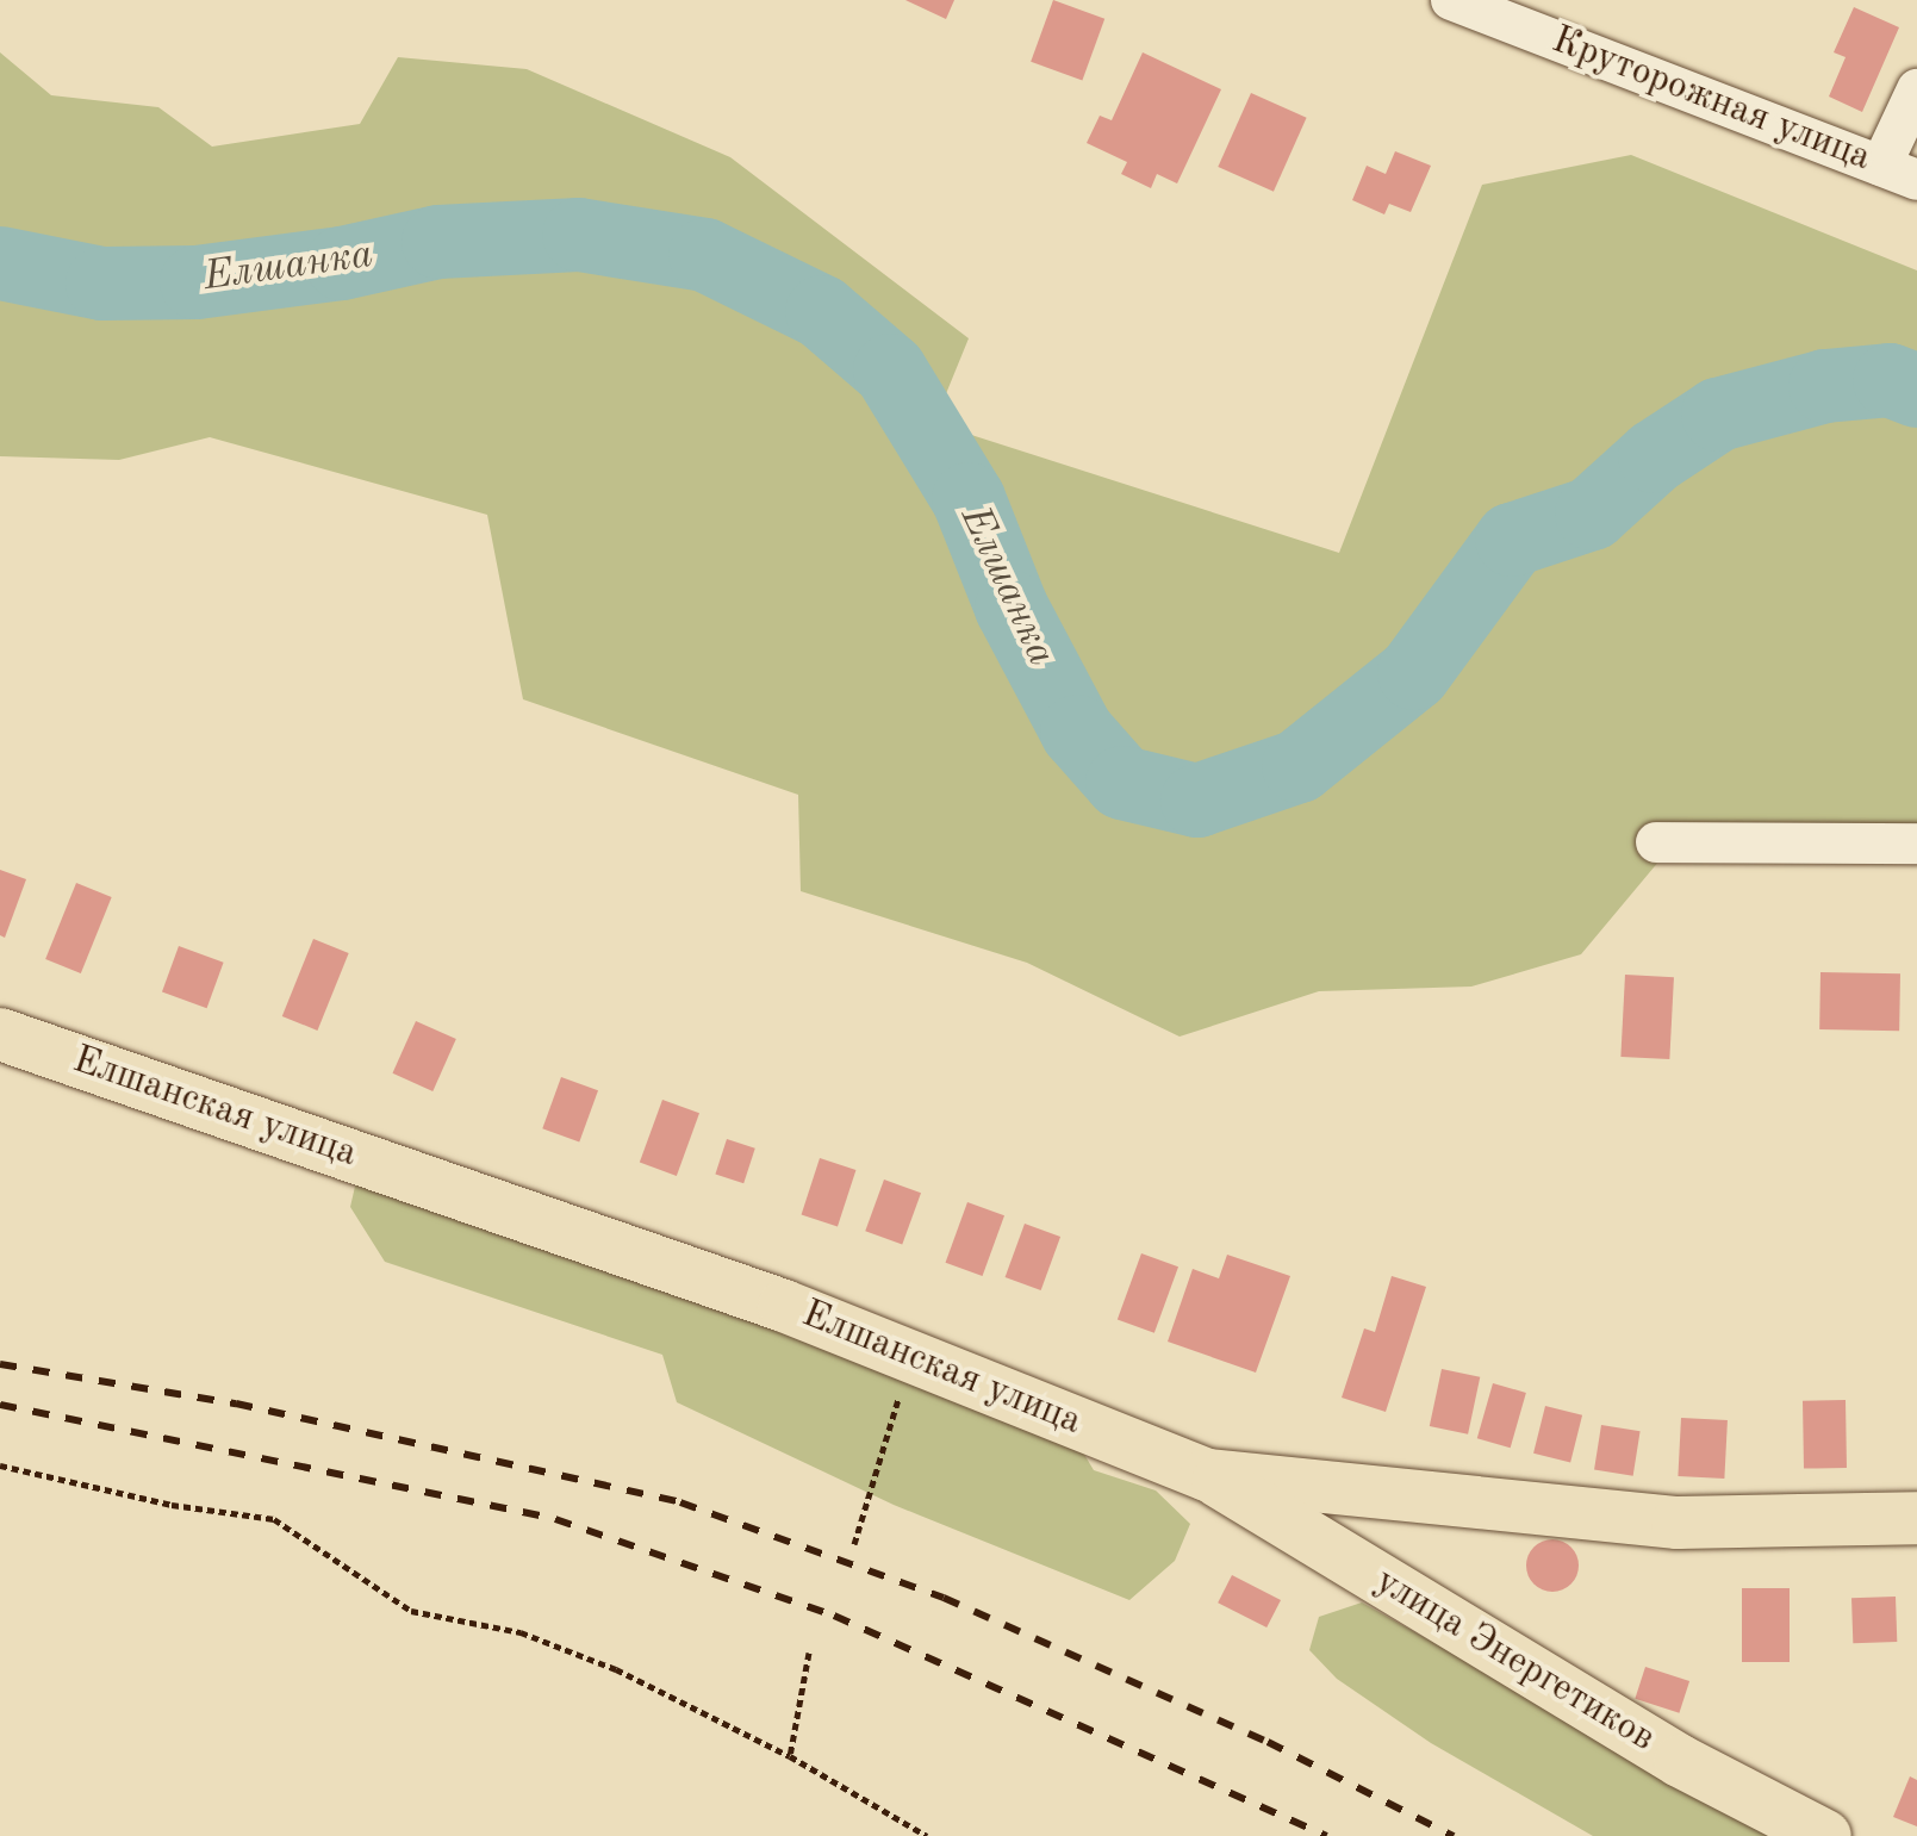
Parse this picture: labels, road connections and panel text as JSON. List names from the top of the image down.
{
  "streets": {
    "main road": ["Елшанская улица", "улица Энергетиков"],
    "street": ["Круторожная улица"]
  },
  "crossings": [
    ["Елшанская улица", "улица Энергетиков"]
  ],
  "water": ["Елшанка"]
}
